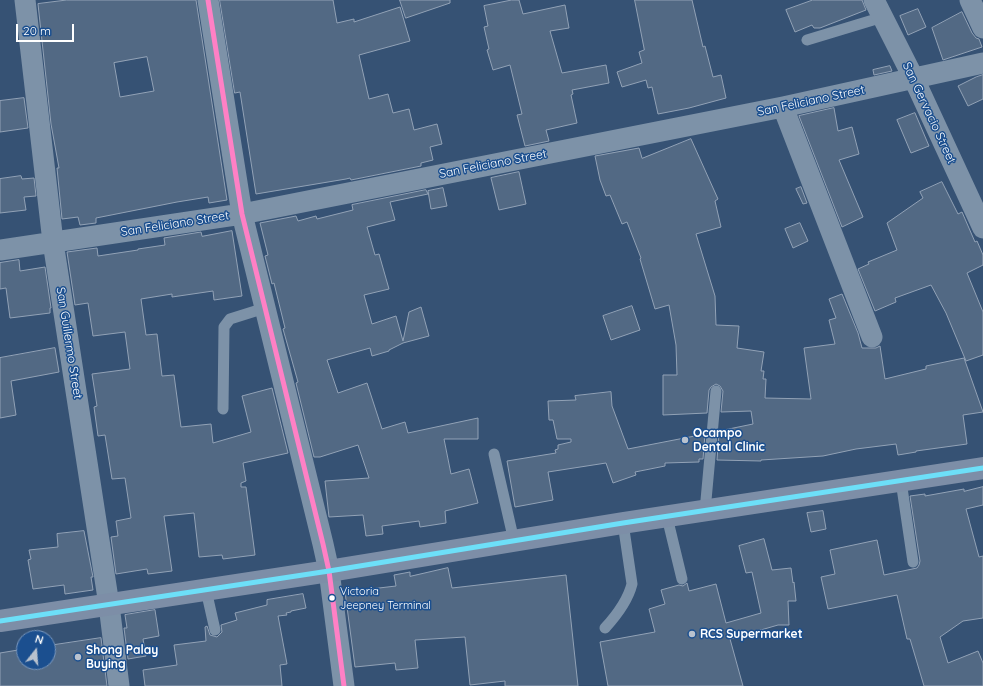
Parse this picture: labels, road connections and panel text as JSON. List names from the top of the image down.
{
  "streets": {
    "street": ["San Feliciano Street", "San Gervacio Street", "San Guillermo Street"]
  },
  "crossings": [
    ["San Feliciano Street", "San Gervacio Street"],
    ["San Feliciano Street", "San Guillermo Street"]
  ],
  "places": [
    "Ocampo Dental Clinic",
    "Victoria Jeepney Terminal",
    "RCS Supermarket",
    "Shong Palay Buying"
  ],
  "scale_bar": "20 m",
  "north": "top"
}
